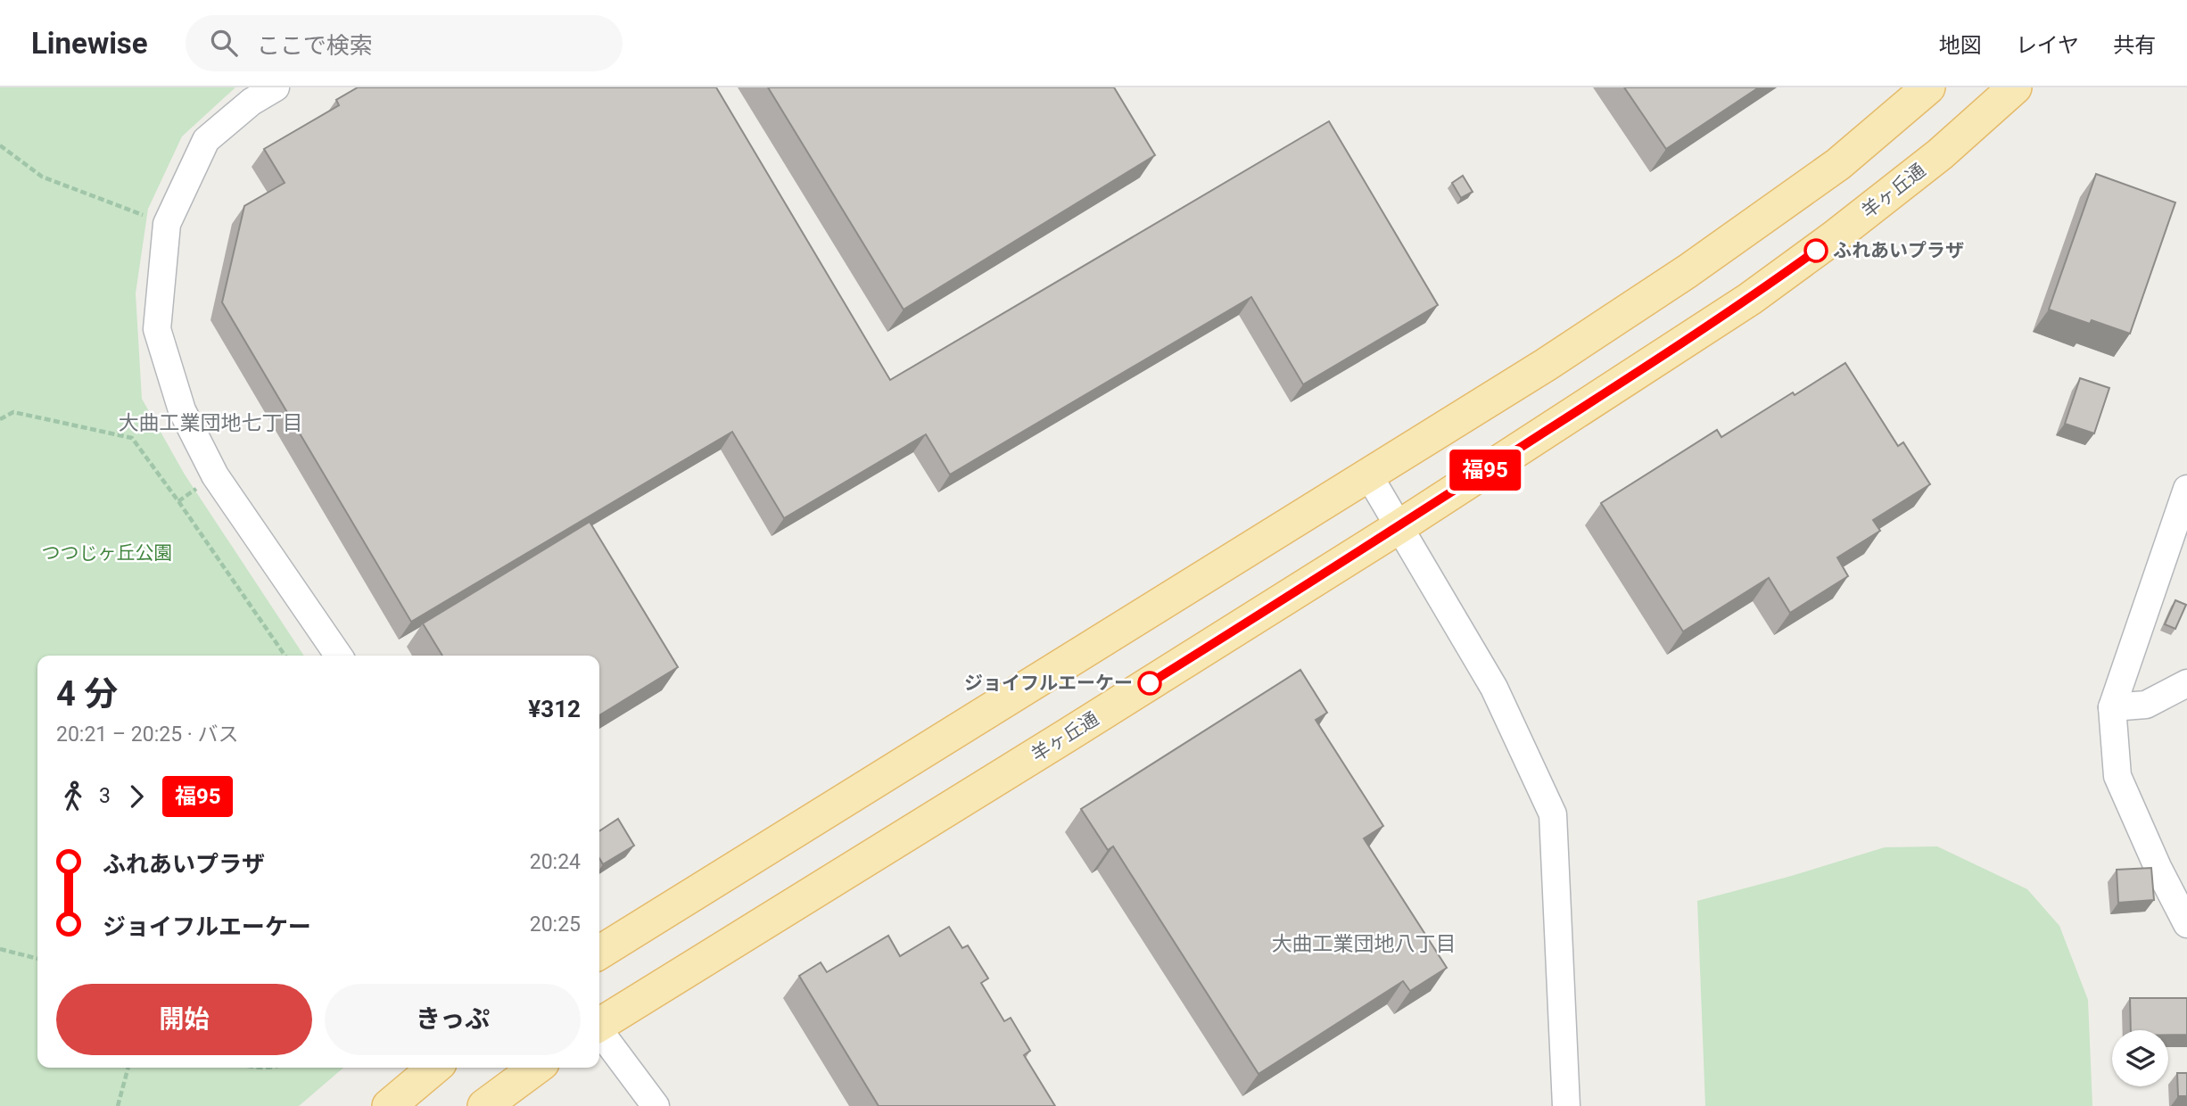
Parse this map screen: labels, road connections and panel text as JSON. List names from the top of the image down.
{
  "streets": {
    "main road": ["羊ヶ丘通"]
  },
  "districts": ["大曲工業団地七丁目", "大曲工業団地八丁目"],
  "parks": ["つつじヶ丘公園"],
  "places": ["ふれあいプラザ", "ジョイフルエーケー"],
  "lines": ["bus line 福95"],
  "page": {
    "header": "Linewise",
    "search": "ここで検索",
    "nav": ["地図", "レイヤ", "共有"],
    "on_map": "福95",
    "heading": ["4 分", "20:21 – 20:25 · バス", "¥312"],
    "legs": ["3", "福95"],
    "list": [
      {
        "name": "ふれあいプラザ",
        "value": "20:24"
      },
      {
        "name": "ジョイフルエーケー",
        "value": "20:25"
      }
    ],
    "buttons": ["開始", "きっぷ"]
  }
}
